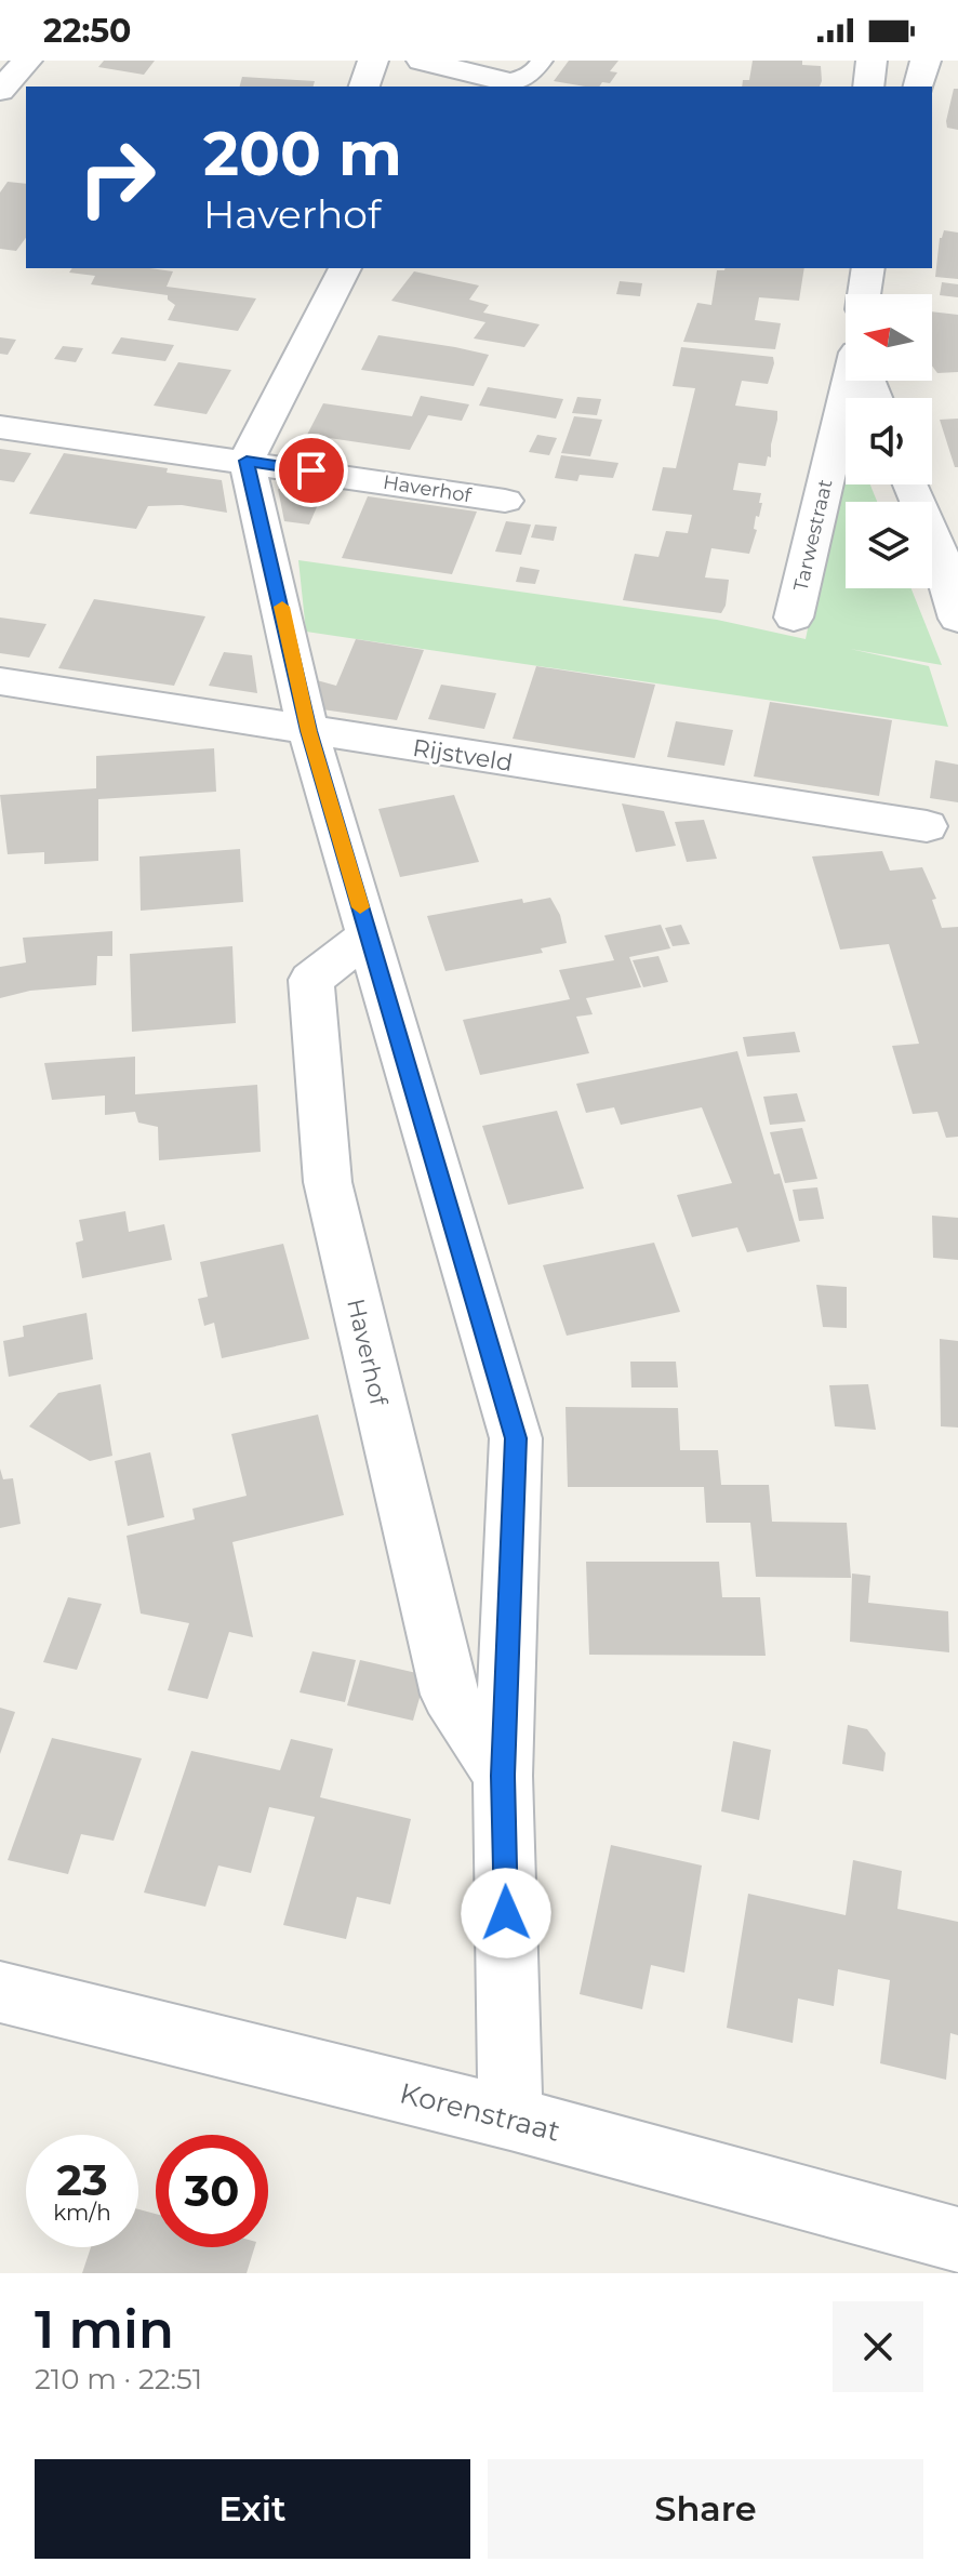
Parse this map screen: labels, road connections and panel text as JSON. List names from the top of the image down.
{
  "streets": {
    "street": [
      "Haverhof",
      "Tarwestraat",
      "Rijstveld",
      "Korenstraat"
    ]
  },
  "north": "left",
  "page": {
    "status": "22:50",
    "turn": ["200 m", "Haverhof"],
    "speed": "23 km/h",
    "limit": "30",
    "heading": ["1 min", "210 m · 22:51"],
    "buttons": ["Exit", "Share"]
  }
}
